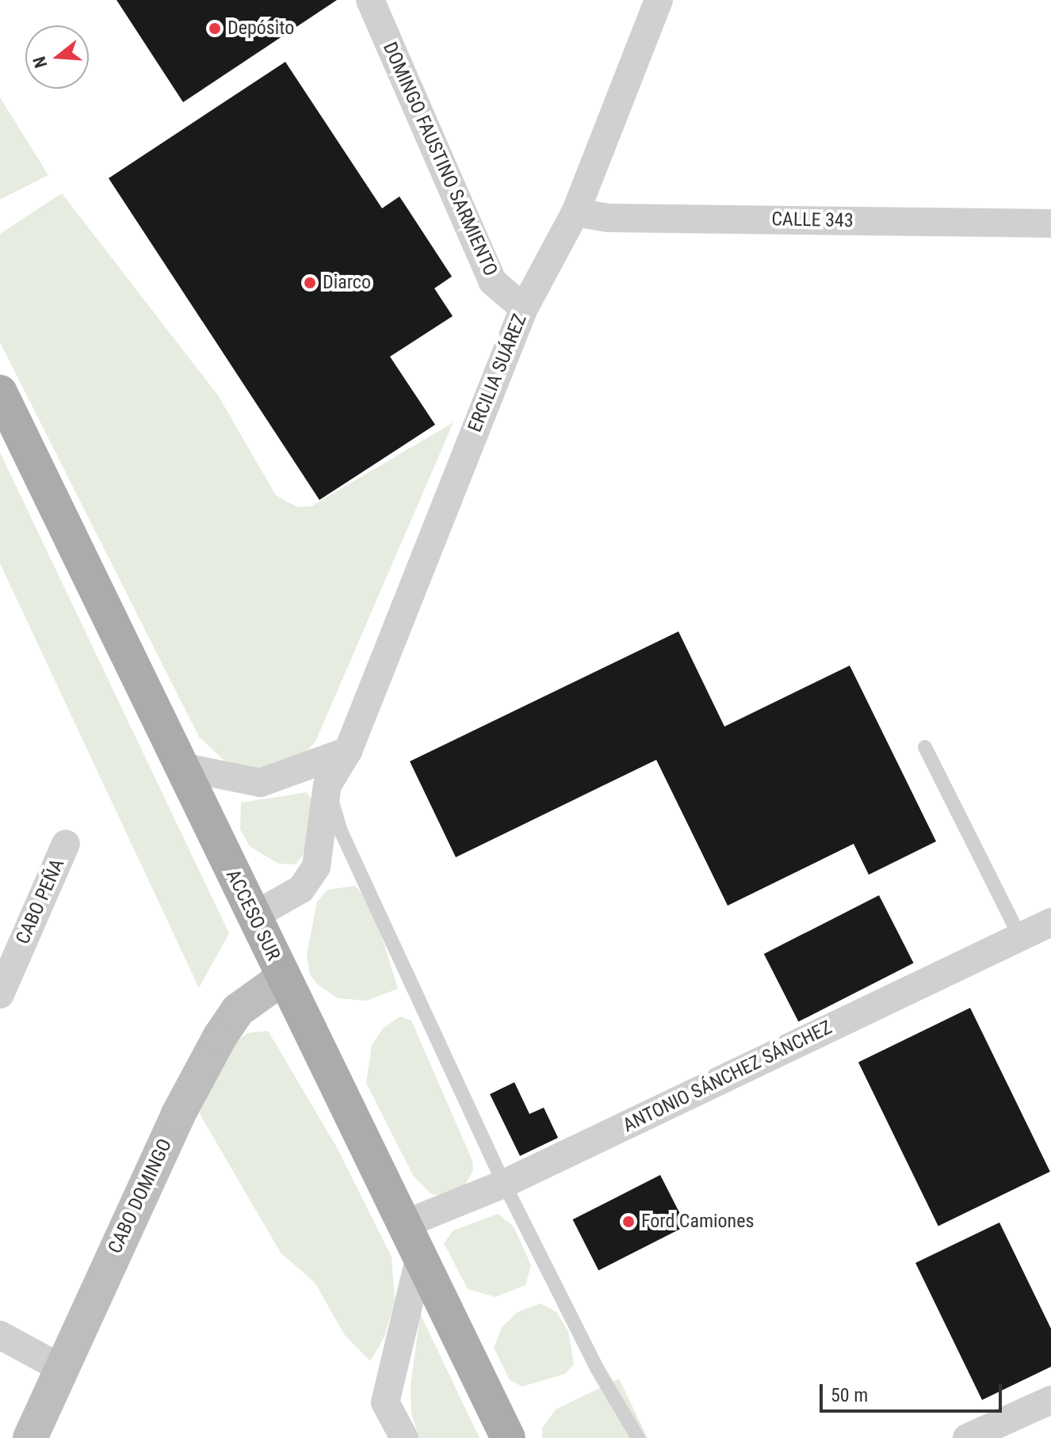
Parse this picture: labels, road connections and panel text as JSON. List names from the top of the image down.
{
  "streets": {
    "main road": ["ACCESO SUR"],
    "street": [
      "DOMINGO FAUSTINO SARMIENTO",
      "CALLE 343",
      "ERCILIA SUÁREZ",
      "CABO PEÑA",
      "ANTONIO SÁNCHEZ SÁNCHEZ",
      "CABO DOMINGO"
    ]
  },
  "crossings": [
    ["DOMINGO FAUSTINO SARMIENTO", "ERCILIA SUÁREZ"],
    ["CALLE 343", "ERCILIA SUÁREZ"],
    ["ERCILIA SUÁREZ", "ACCESO SUR"],
    ["ACCESO SUR", "ANTONIO SÁNCHEZ SÁNCHEZ"],
    ["ACCESO SUR", "CABO DOMINGO"]
  ],
  "places": ["Depósito", "Diarco", "Ford Camiones"],
  "scale_bar": "50 m",
  "north": "left"
}
